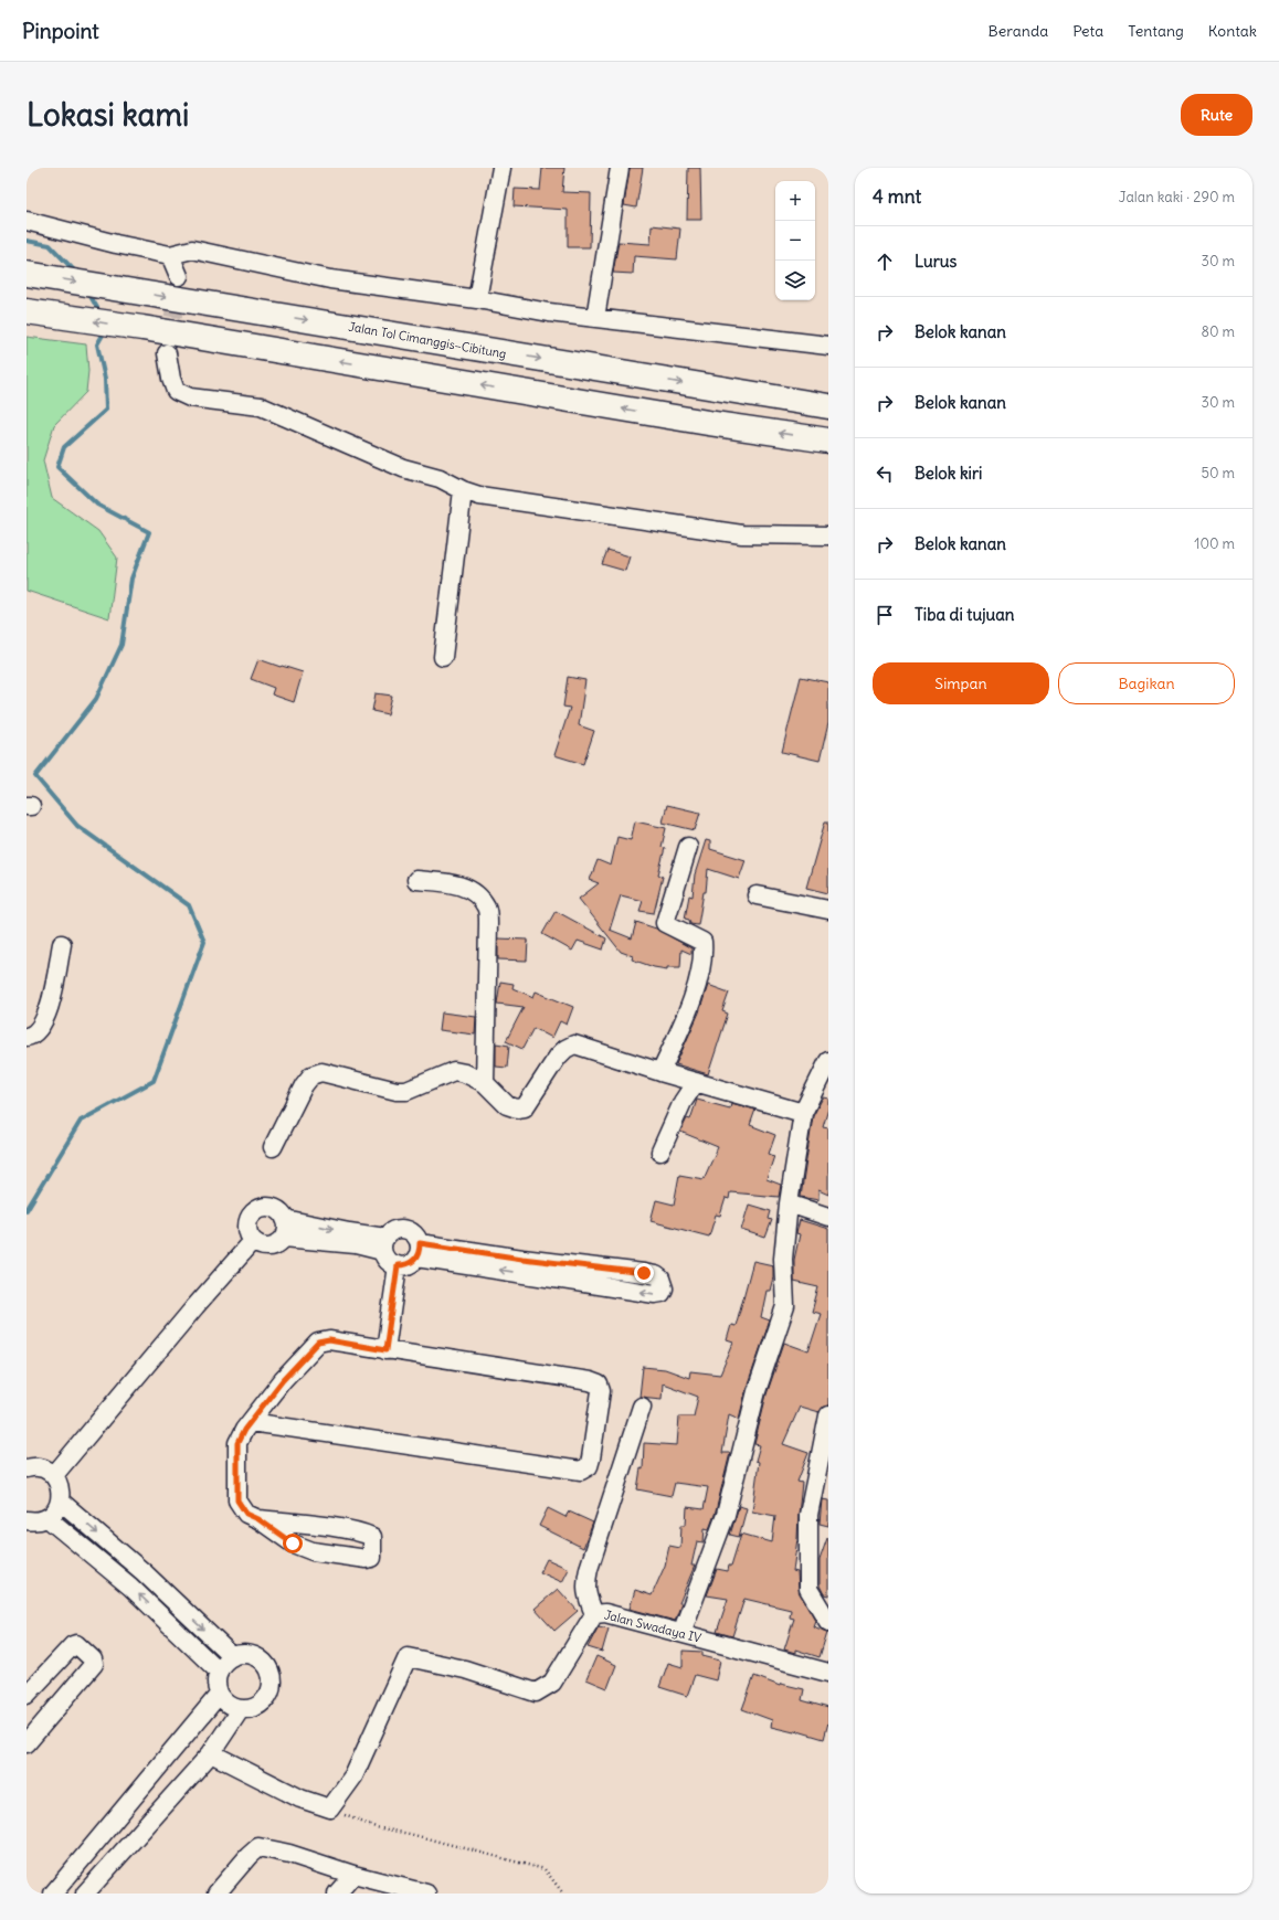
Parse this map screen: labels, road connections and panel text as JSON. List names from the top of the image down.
{
  "streets": {
    "highway": ["Jalan Tol Cimanggis–Cibitung"],
    "street": ["Jalan Swadaya IV"]
  },
  "page": {
    "header": "Pinpoint",
    "nav": [
      "Beranda",
      "Peta",
      "Tentang",
      "Kontak"
    ],
    "buttons": [
      "Rute",
      ["Simpan", "Bagikan"]
    ],
    "title": "Lokasi kami",
    "heading": ["4 mnt", "Jalan kaki · 290 m"],
    "map_buttons": ["+", "−"],
    "list": [
      ["Lurus", "30 m"],
      ["Belok kanan", "80 m"],
      ["Belok kanan", "30 m"],
      ["Belok kiri", "50 m"],
      ["Belok kanan", "100 m"],
      "Tiba di tujuan"
    ]
  }
}
